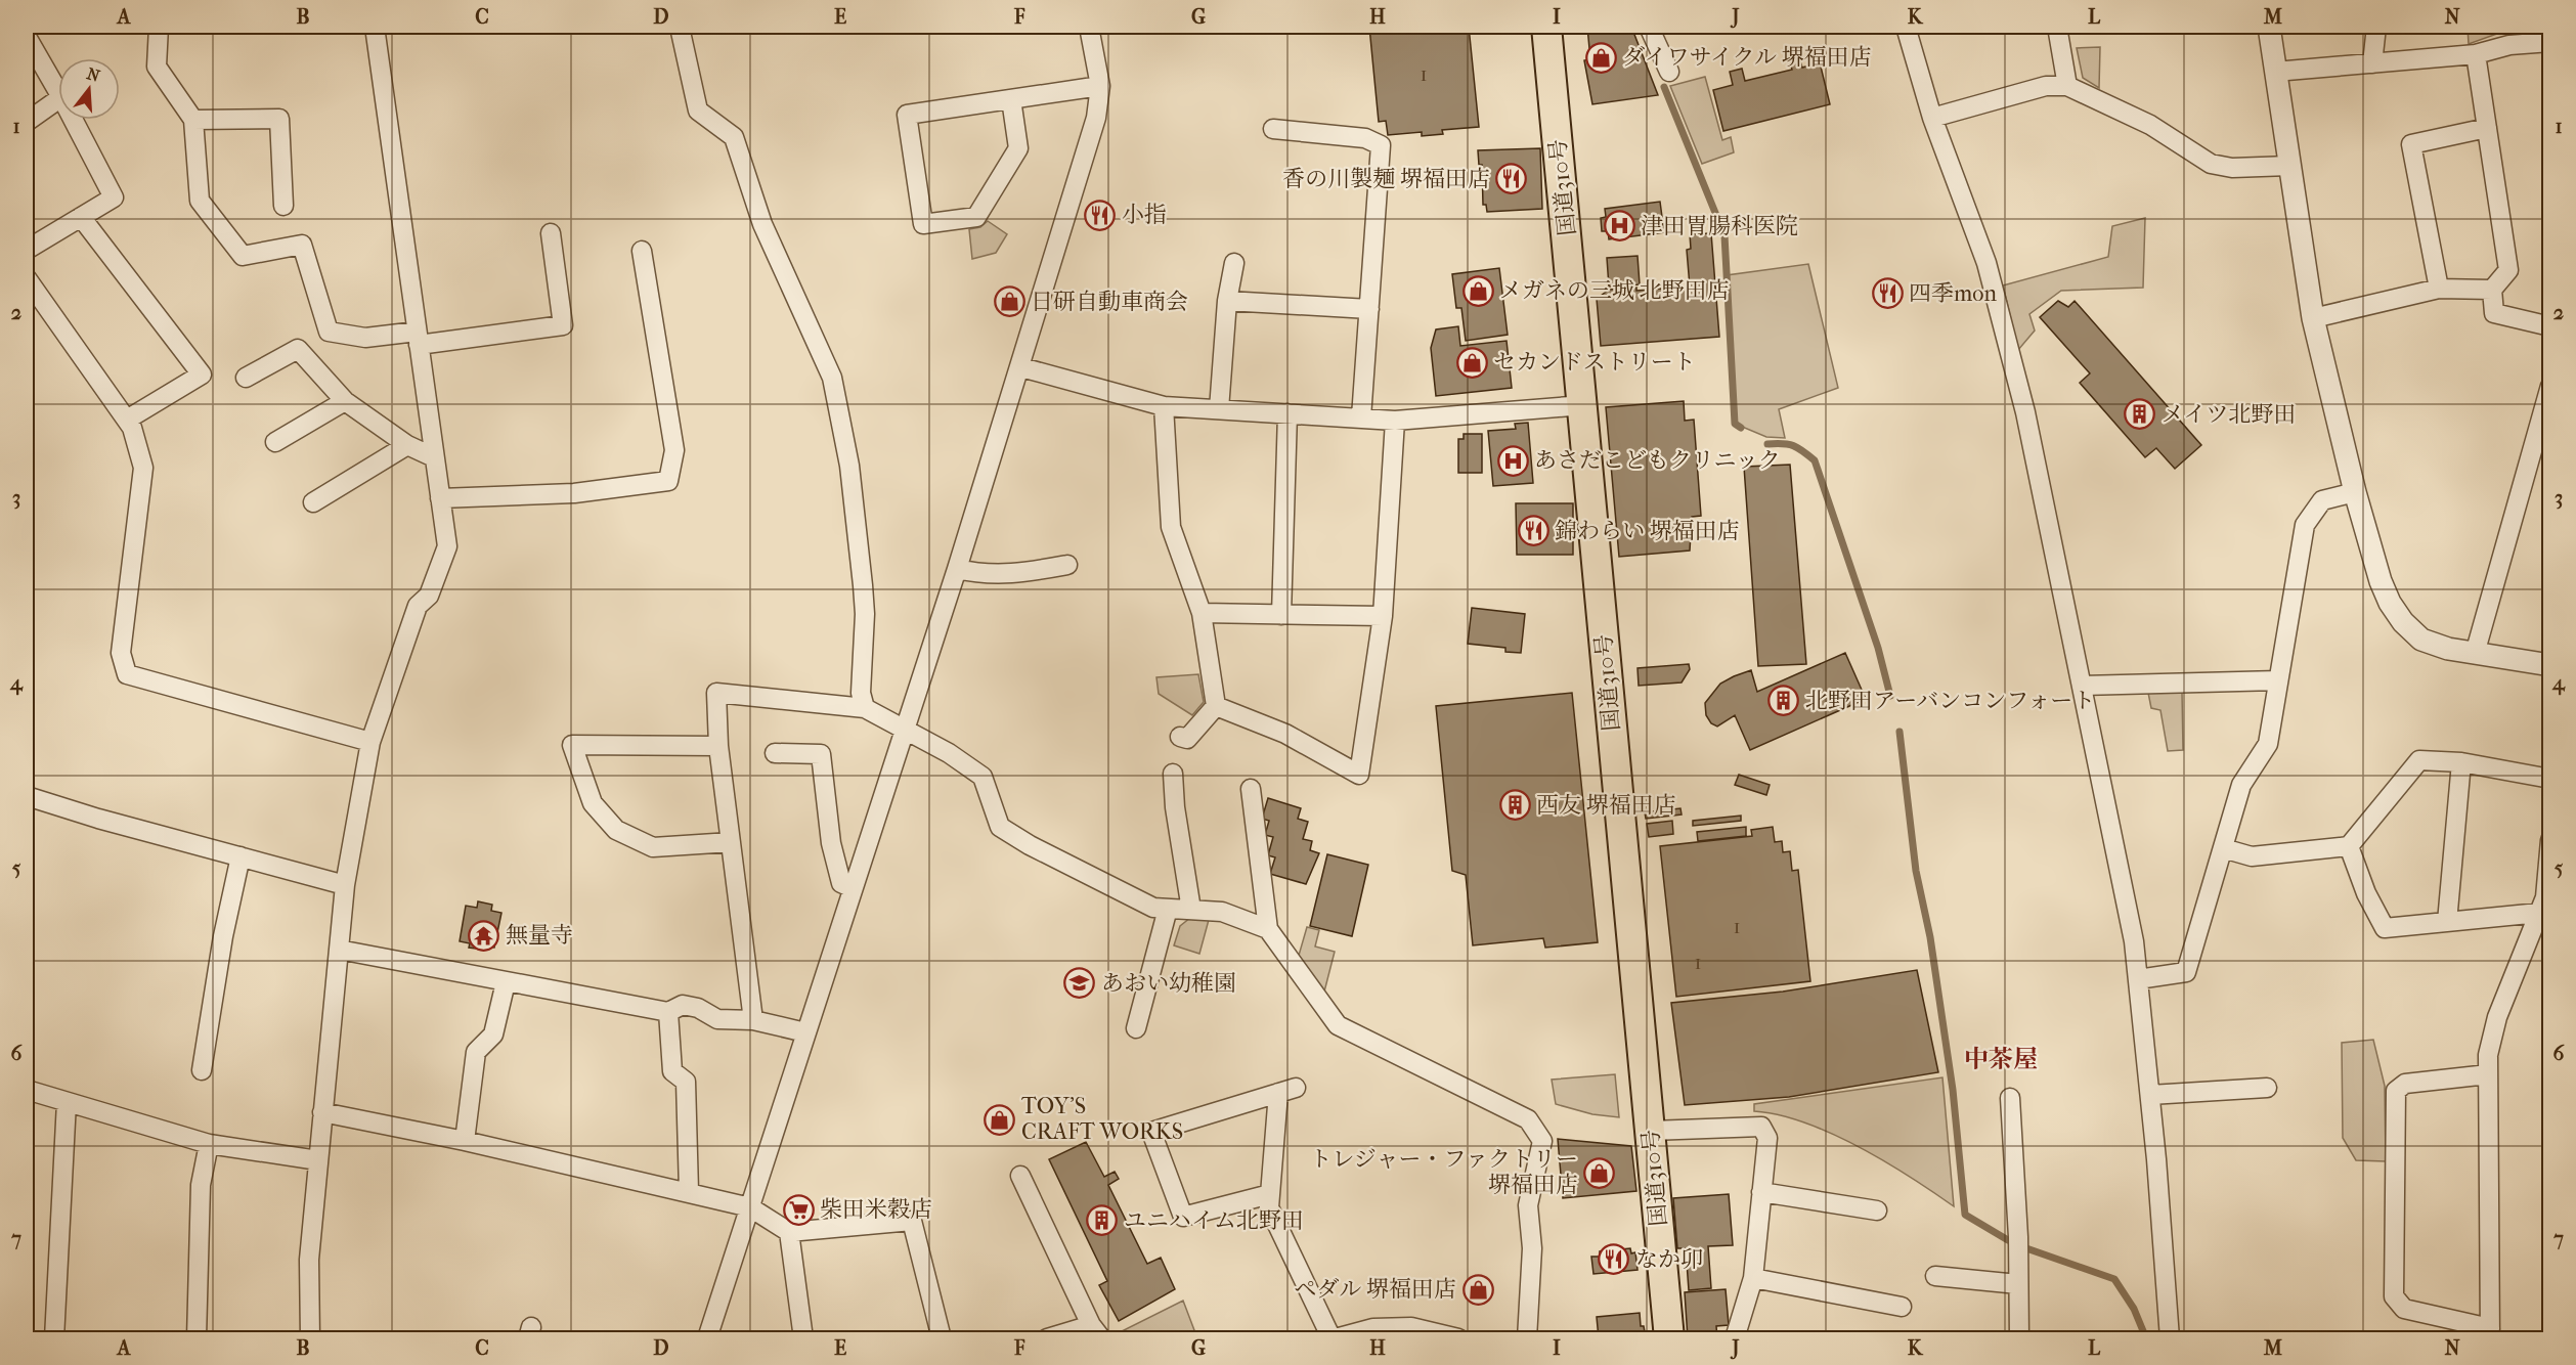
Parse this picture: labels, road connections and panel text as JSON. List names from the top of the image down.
{
  "streets": {
    "highway": ["国道310号"]
  },
  "districts": ["中茶屋"],
  "places": {
    "shop": [
      "ダイワサイクル 堺福田店",
      "メガネの三城 北野田店",
      "日研自動車商会",
      "セカンドストリート",
      "TOY'S CRAFT WORKS",
      "トレジャー・ファクトリー 堺福田店",
      "ペダル 堺福田店"
    ],
    "restaurant": [
      "香の川製麺 堺福田店",
      "小指",
      "四季mon",
      "錦わらい 堺福田店",
      "なか卯"
    ],
    "hospital": ["津田胃腸科医院", "あさだこどもクリニック"],
    "building": [
      "メイツ北野田",
      "北野田アーバンコンフォート",
      "西友 堺福田店",
      "ユニハイム北野田"
    ],
    "temple": ["無量寺"],
    "school or university": ["あおい幼稚園"],
    "supermarket": ["柴田米穀店"]
  },
  "house_numbers": ["1", "1", "1"],
  "north": "top",
  "grid": {
    "columns": [
      "A",
      "B",
      "C",
      "D",
      "E",
      "F",
      "G",
      "H",
      "I",
      "J",
      "K",
      "L",
      "M",
      "N"
    ],
    "rows": [
      "1",
      "2",
      "3",
      "4",
      "5",
      "6",
      "7"
    ]
  }
}
